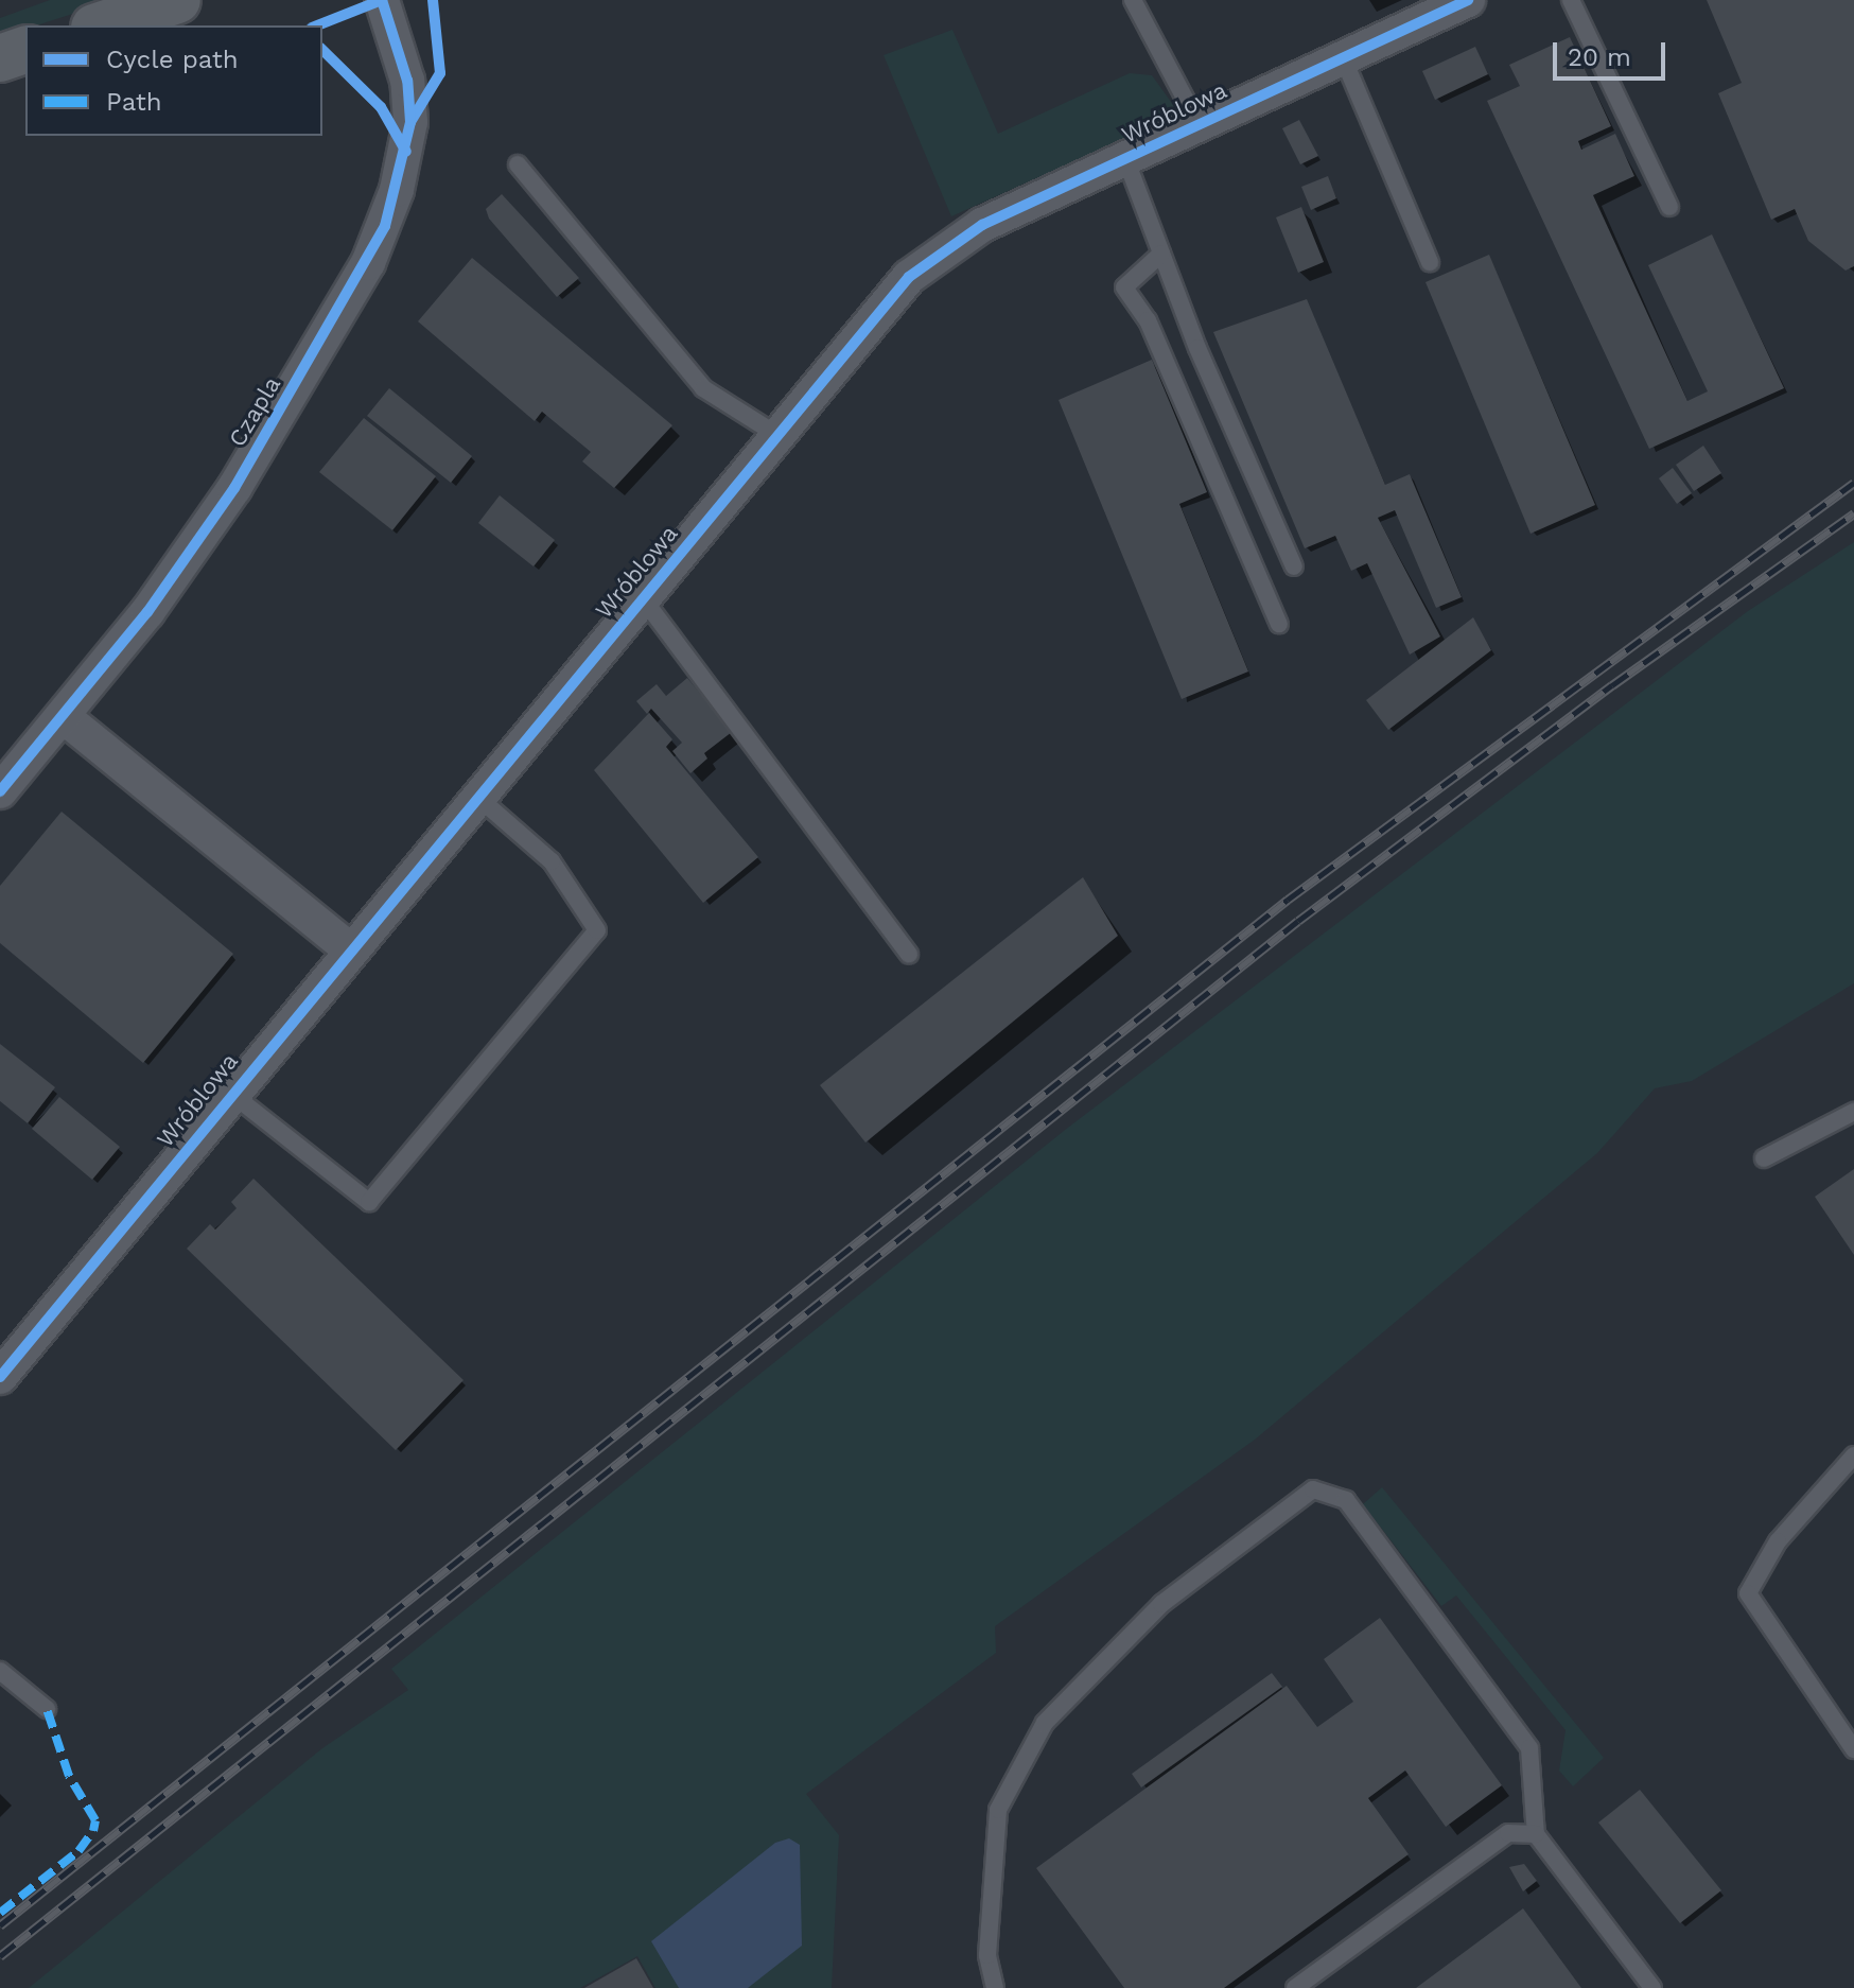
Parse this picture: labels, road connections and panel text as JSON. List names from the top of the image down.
{
  "streets": {
    "street": ["Wróblowa", "Czapla"]
  },
  "legend": ["Cycle path", "Path"],
  "scale_bar": "20 m"
}
